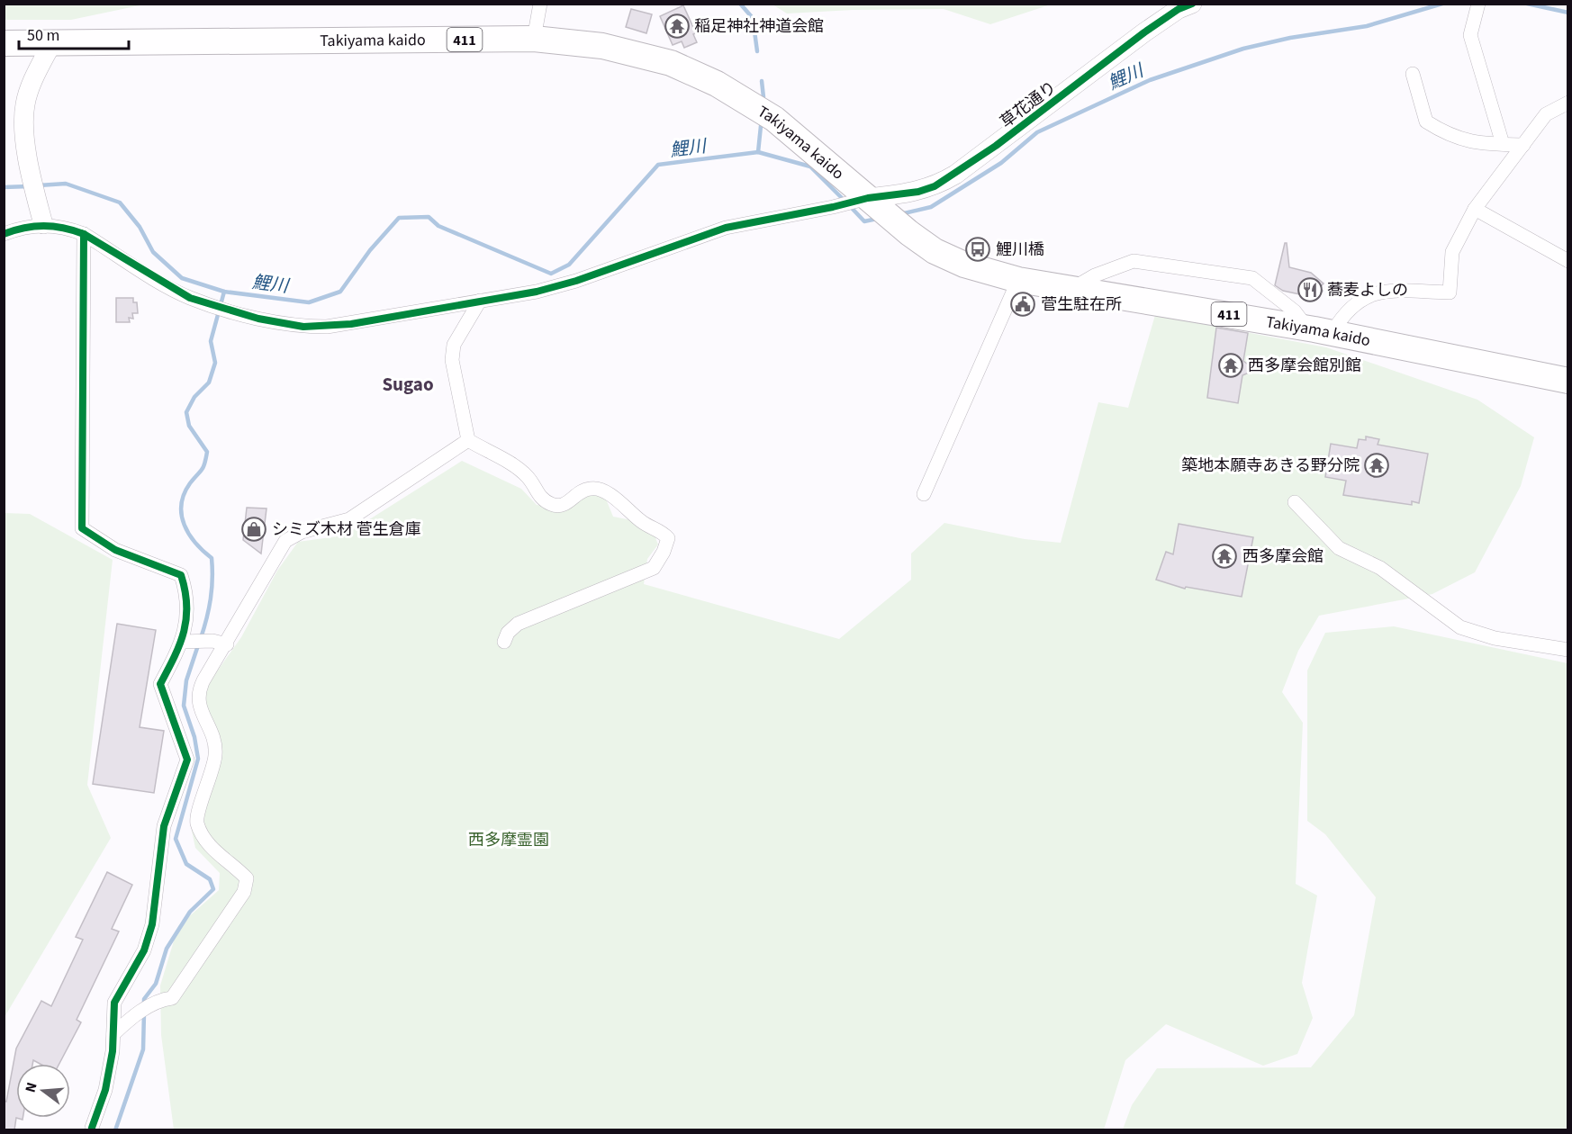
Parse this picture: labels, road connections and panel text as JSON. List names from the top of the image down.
{
  "streets": {
    "highway": ["Takiyama kaido", "411"],
    "street": ["草花通り"]
  },
  "crossings": [
    ["Takiyama kaido", "草花通り"]
  ],
  "districts": ["Sugao"],
  "water": ["鯉川"],
  "parks": ["西多摩霊園"],
  "places": {
    "temple": [
      "稲足神社神道会館",
      "西多摩会館別館",
      "築地本願寺あきる野分院",
      "西多摩会館"
    ],
    "bus stop": ["鯉川橋"],
    "restaurant": ["蕎麦よしの"],
    "public building": ["菅生駐在所"],
    "shop": ["シミズ木材 菅生倉庫"]
  },
  "scale_bar": "50 m",
  "north": "left"
}
